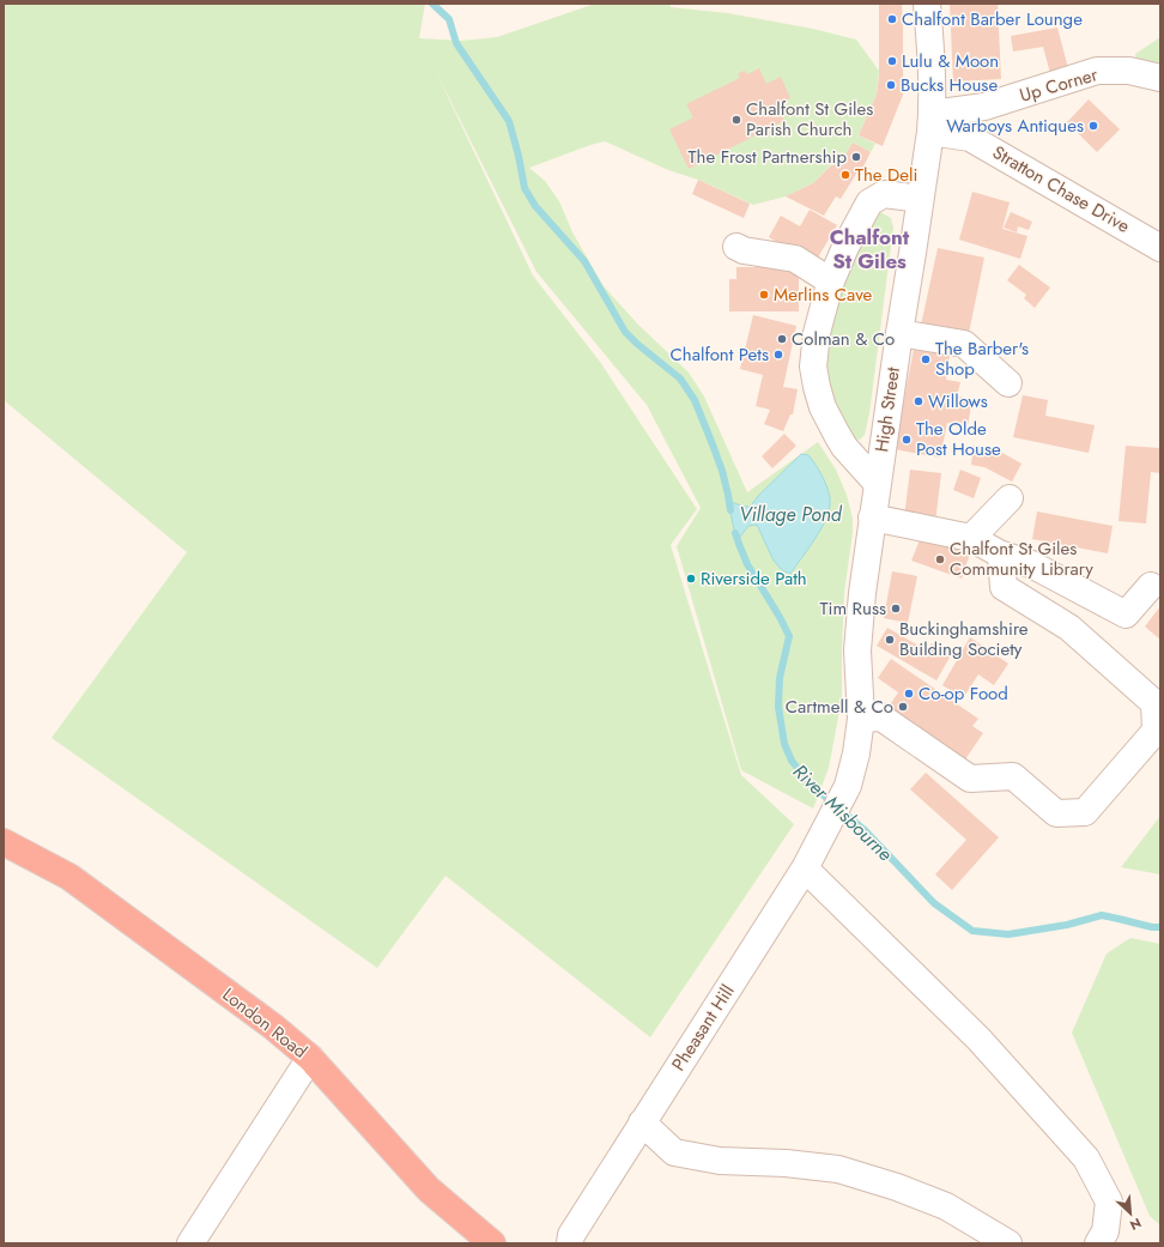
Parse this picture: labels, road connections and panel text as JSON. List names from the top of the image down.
{
  "streets": {
    "highway": ["London Road"],
    "street": [
      "Up Corner",
      "Stratton Chase Drive",
      "High Street",
      "Pheasant Hill"
    ]
  },
  "crossings": [
    ["Up Corner", "Stratton Chase Drive"],
    ["Up Corner", "High Street"],
    ["Stratton Chase Drive", "High Street"],
    ["High Street", "Pheasant Hill"]
  ],
  "districts": ["Chalfont St Giles"],
  "water": ["Village Pond", "River Misbourne"],
  "places": [
    "Chalfont Barber Lounge",
    "Lulu & Moon",
    "Bucks House",
    "Chalfont St Giles Parish Church",
    "Warboys Antiques",
    "The Frost Partnership",
    "The Deli",
    "Merlins Cave",
    "Colman & Co",
    "Chalfont Pets",
    "The Barber's Shop",
    "Willows",
    "The Olde Post House",
    "Chalfont St Giles Community Library",
    "Riverside Path",
    "Tim Russ",
    "Buckinghamshire Building Society",
    "Co-op Food",
    "Cartmell & Co"
  ],
  "north": "bottom right"
}
